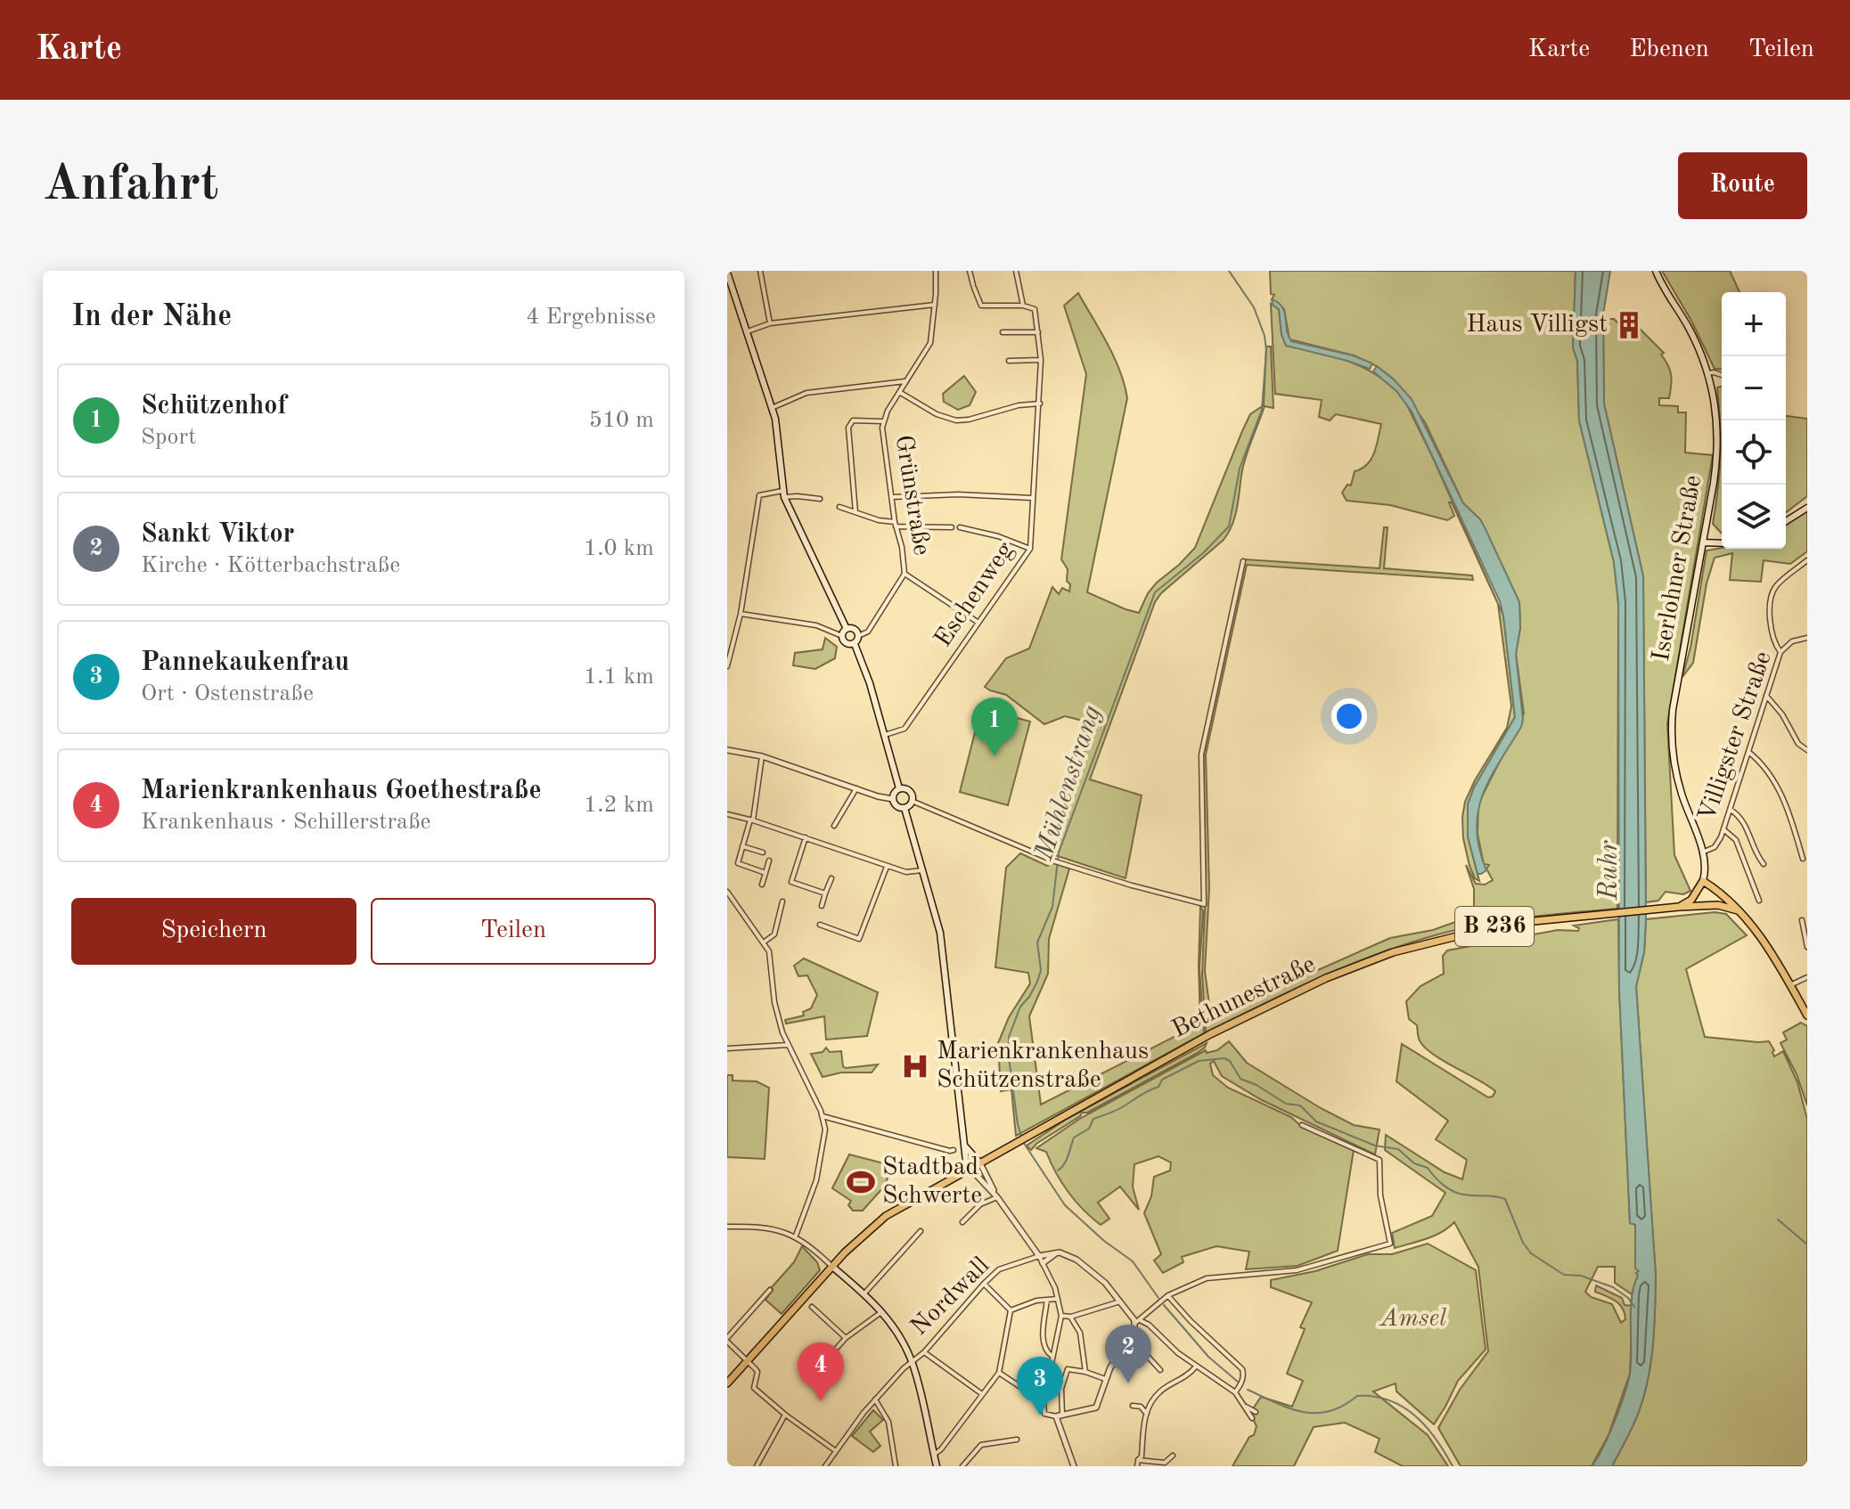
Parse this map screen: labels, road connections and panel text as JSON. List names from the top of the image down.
{
  "streets": {
    "main road": [
      "Iserlohner Straße",
      "B 236",
      "Bethunestraße",
      "Nordwall"
    ],
    "street": ["Grünstraße", "Eschenweg", "Villigster Straße"]
  },
  "crossings": [
    ["Iserlohner Straße", "Villigster Straße"],
    ["B 236", "Bethunestraße"]
  ],
  "water": ["Mühlenstrang", "Ruhr"],
  "parks": ["Amsel"],
  "places": {
    "building": ["Haus Villigst"],
    "hospital": ["Marienkrankenhaus Schützenstraße"],
    "sports": ["Stadtbad Schwerte"]
  },
  "page": {
    "header": "Karte",
    "nav": ["Karte", "Ebenen", "Teilen"],
    "buttons": [
      "Route",
      ["Speichern", "Teilen"]
    ],
    "title": "Anfahrt",
    "heading": ["In der Nähe", "4 Ergebnisse"],
    "map_buttons": ["+", "−"],
    "list": [
      {
        "mark": "1",
        "name": "Schützenhof",
        "note": "Sport",
        "value": "510 m"
      },
      {
        "mark": "2",
        "name": "Sankt Viktor",
        "note": "Kirche · Kötterbachstraße",
        "value": "1.0 km"
      },
      {
        "mark": "3",
        "name": "Pannekaukenfrau",
        "note": "Ort · Ostenstraße",
        "value": "1.1 km"
      },
      {
        "mark": "4",
        "name": "Marienkrankenhaus Goethestraße",
        "note": "Krankenhaus · Schillerstraße",
        "value": "1.2 km"
      }
    ],
    "pins": [
      "1",
      "2",
      "4",
      "3"
    ]
  }
}
